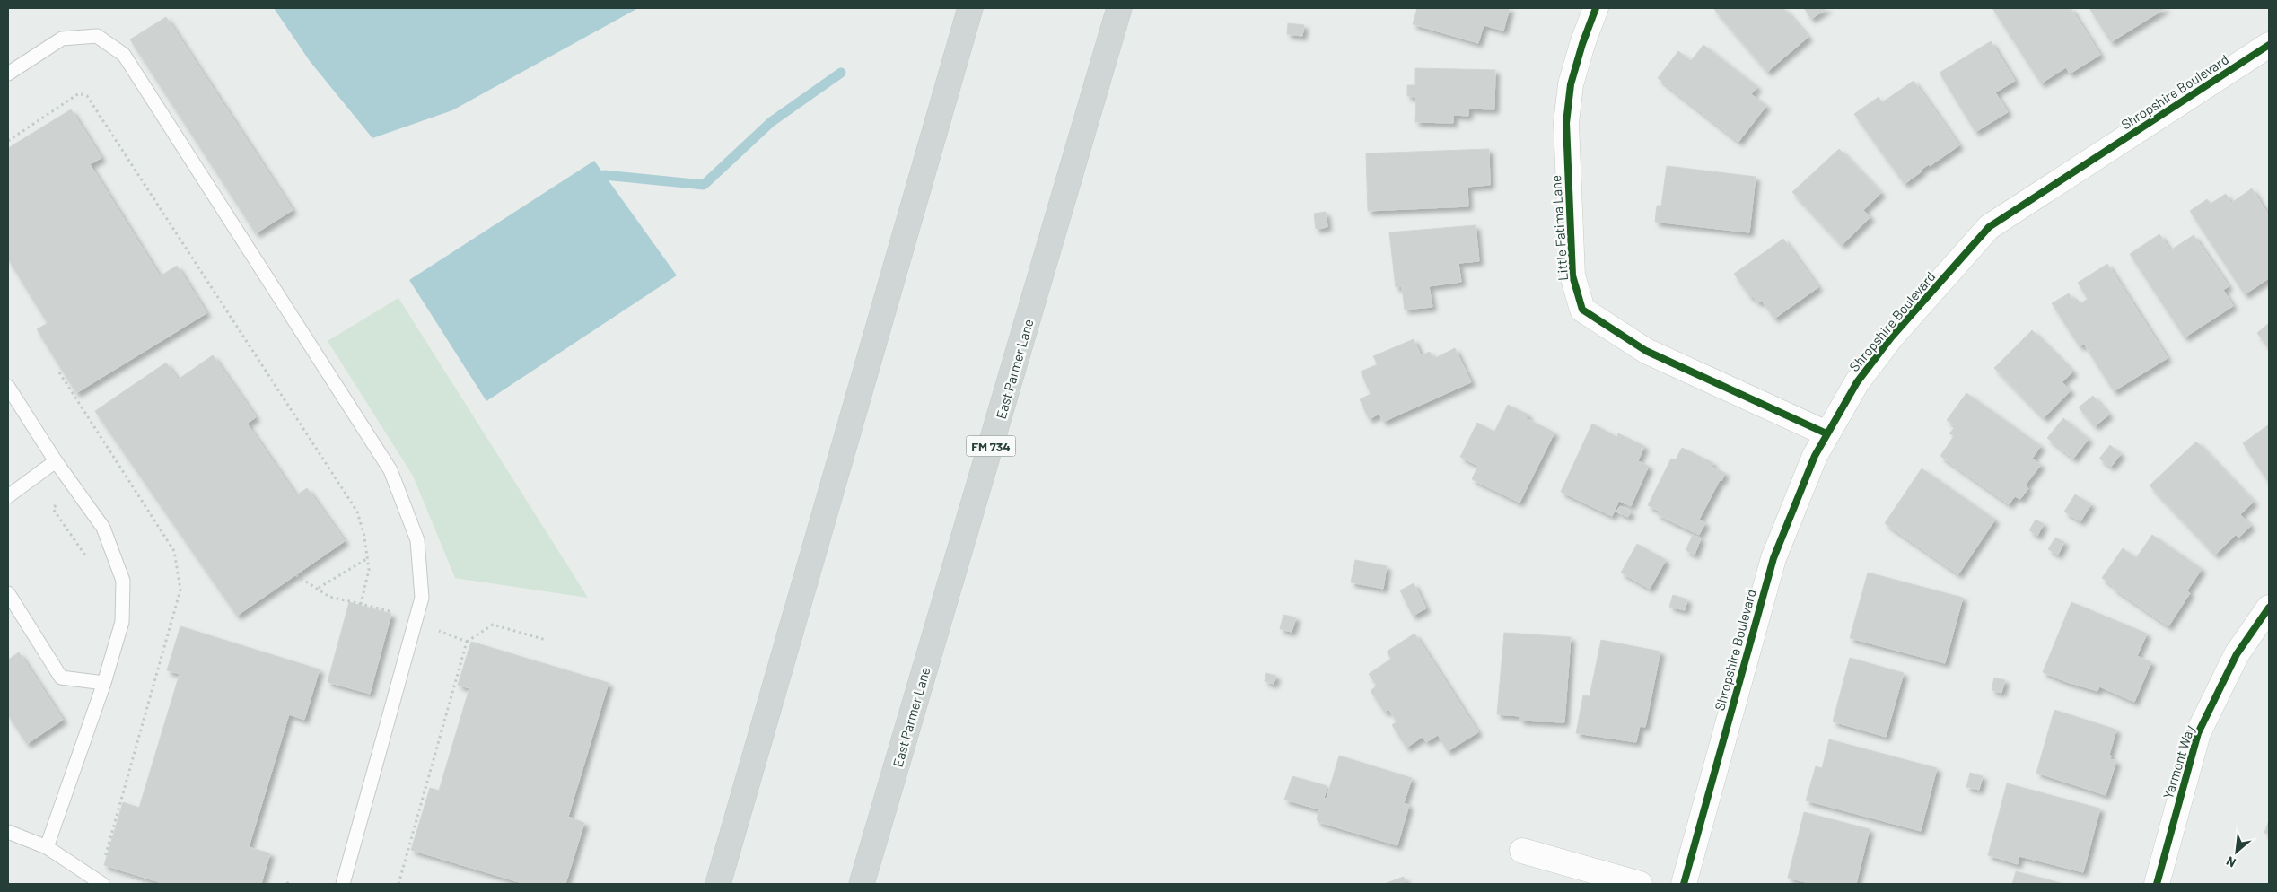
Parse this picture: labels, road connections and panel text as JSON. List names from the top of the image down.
{
  "streets": {
    "main road": ["East Parmer Lane", "FM 734"],
    "street": ["Shropshire Boulevard", "Little Fatima Lane", "Yarmont Way"]
  },
  "crossings": [
    ["Shropshire Boulevard", "Little Fatima Lane"]
  ],
  "north": "bottom left"
}
